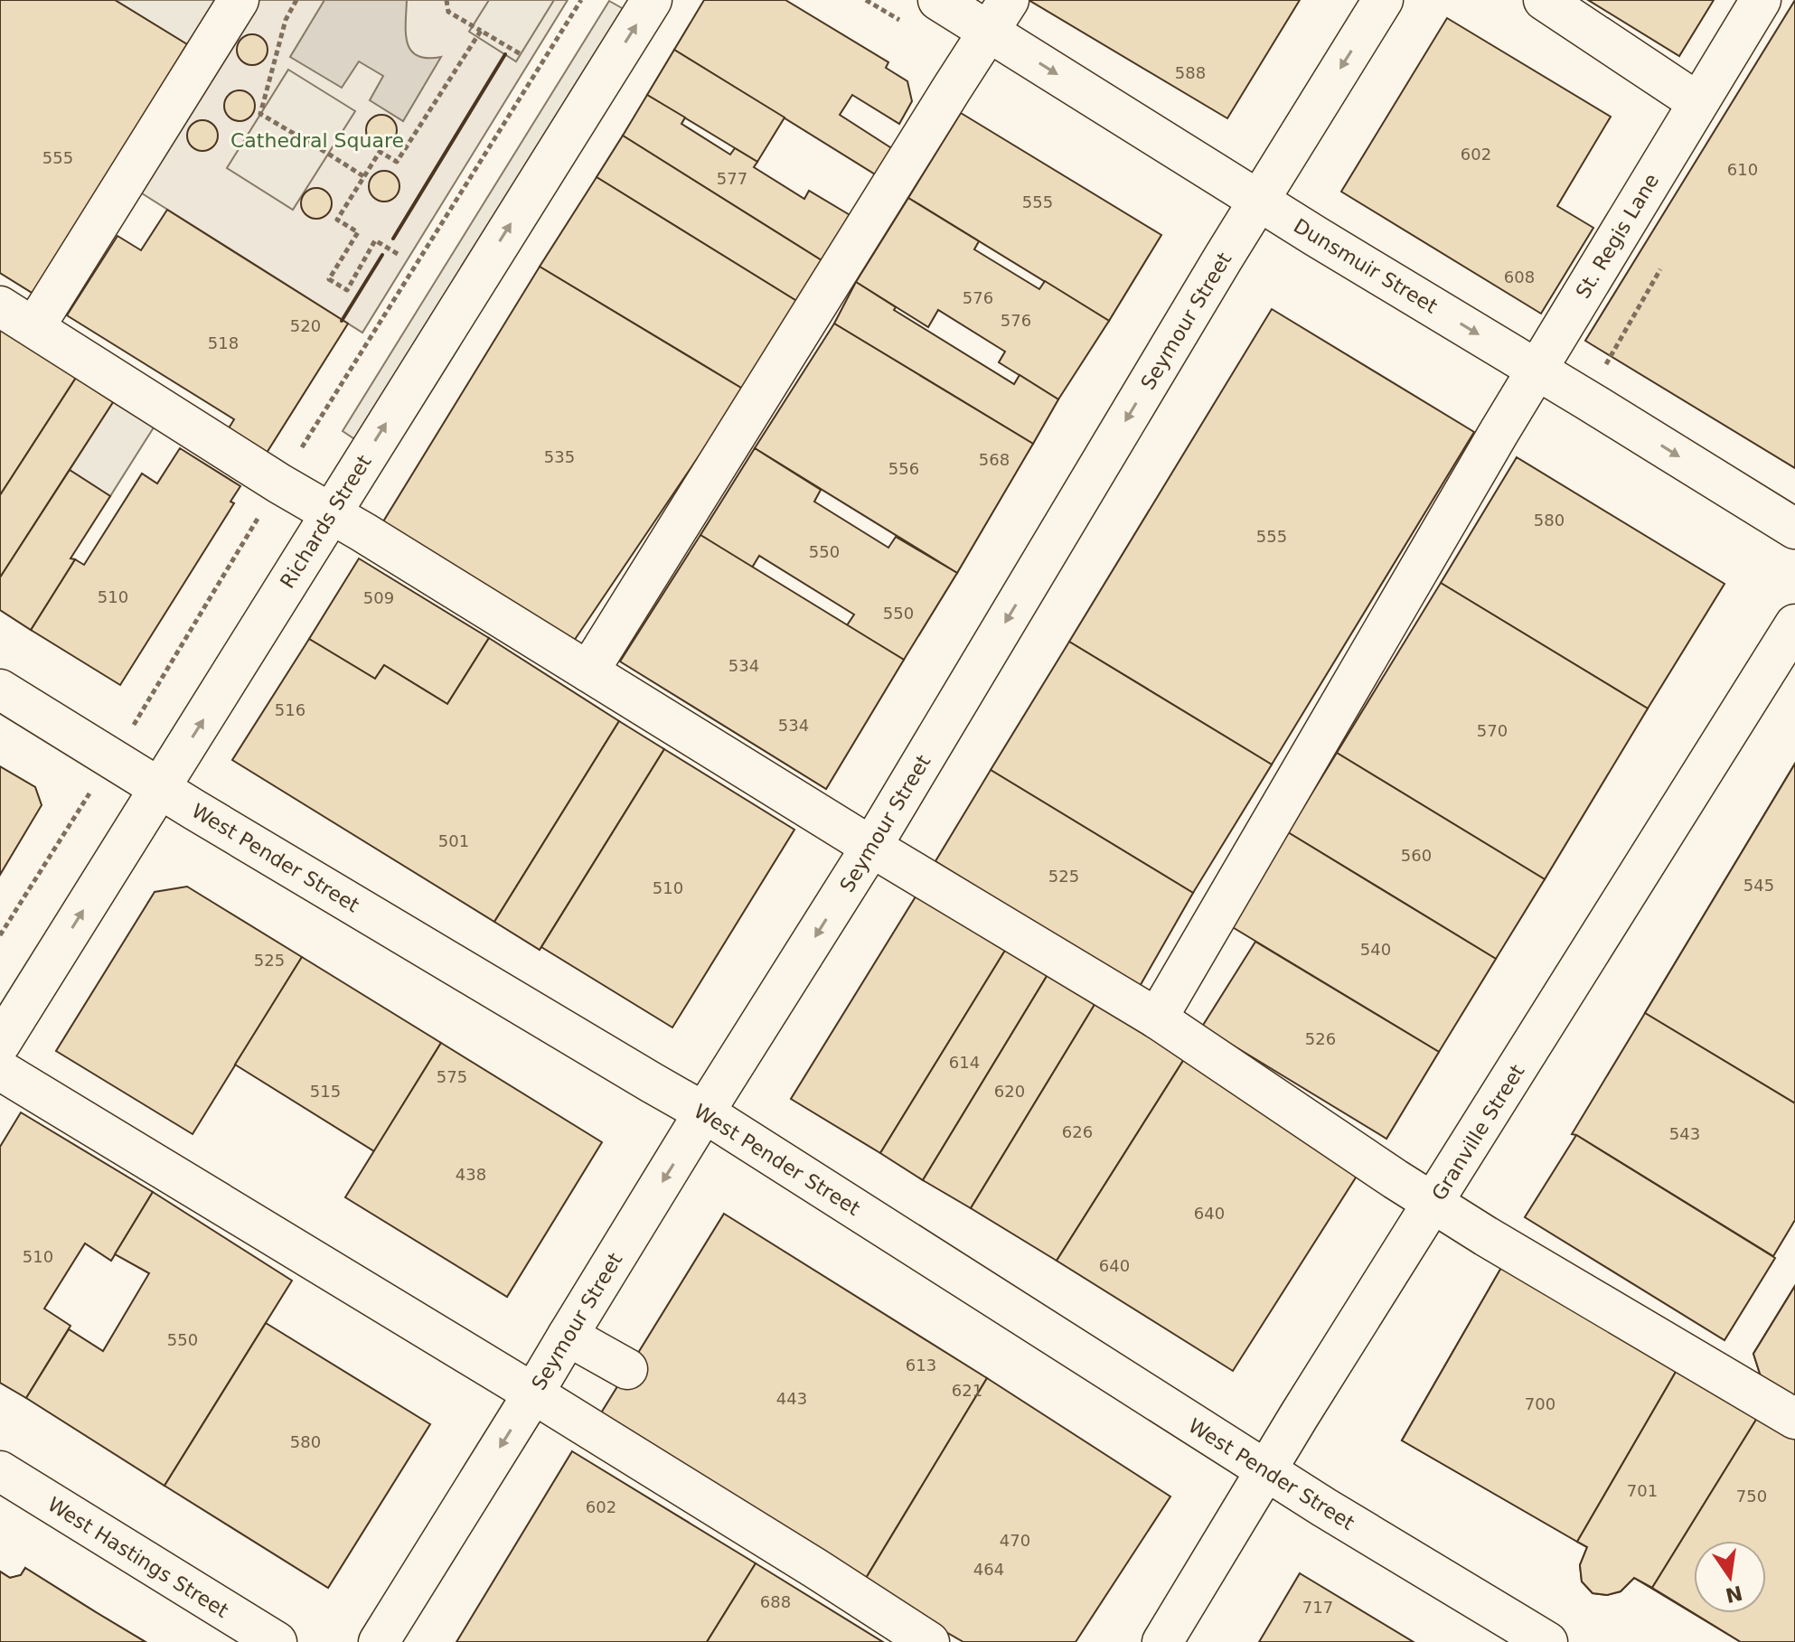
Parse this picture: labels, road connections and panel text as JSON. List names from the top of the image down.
{
  "streets": {
    "main road": [
      "St. Regis Lane",
      "Dunsmuir Street",
      "Seymour Street",
      "Richards Street",
      "West Pender Street",
      "Granville Street",
      "West Hastings Street"
    ]
  },
  "crossings": [
    ["St. Regis Lane", "Dunsmuir Street"],
    ["Dunsmuir Street", "Seymour Street"],
    ["Seymour Street", "West Pender Street"],
    ["Richards Street", "West Pender Street"],
    ["West Pender Street", "Granville Street"]
  ],
  "one_way": ["Dunsmuir Street"],
  "parks": ["Cathedral Square"],
  "house_numbers": [
    "588",
    "602",
    "555",
    "610",
    "577",
    "555",
    "608",
    "576",
    "576",
    "520",
    "518",
    "535",
    "568",
    "556",
    "580",
    "555",
    "550",
    "510",
    "509",
    "550",
    "534",
    "516",
    "534",
    "570",
    "501",
    "560",
    "525",
    "545",
    "510",
    "540",
    "525",
    "526",
    "614",
    "575",
    "515",
    "620",
    "626",
    "543",
    "438",
    "640",
    "510",
    "640",
    "550",
    "613",
    "621",
    "443",
    "700",
    "580",
    "701",
    "750",
    "602",
    "470",
    "464",
    "688",
    "717"
  ],
  "north": "bottom"
}
